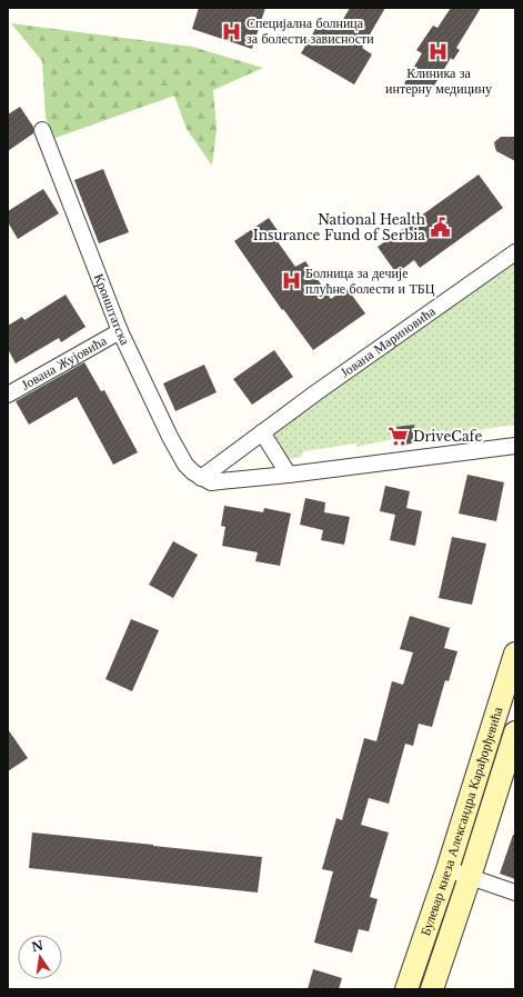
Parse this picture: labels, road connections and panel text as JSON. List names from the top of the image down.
{
  "streets": {
    "street": [
      "Кронштатска",
      "Јована Мариновића",
      "Јована Жујовића",
      "Булевар кнеза Александра Карађорђевића"
    ]
  },
  "crossings": [
    ["Кронштатска", "Јована Мариновића"],
    ["Кронштатска", "Јована Жујовића"]
  ],
  "places": {
    "hospital": ["Специјална болница за болести зависности", "Клиника за интерну медицину", "Болница за дечије плућне болести и ТБЦ"],
    "public building": ["National Health Insurance Fund of Serbia"],
    "supermarket": ["DriveCafe"]
  },
  "north": "top"
}
